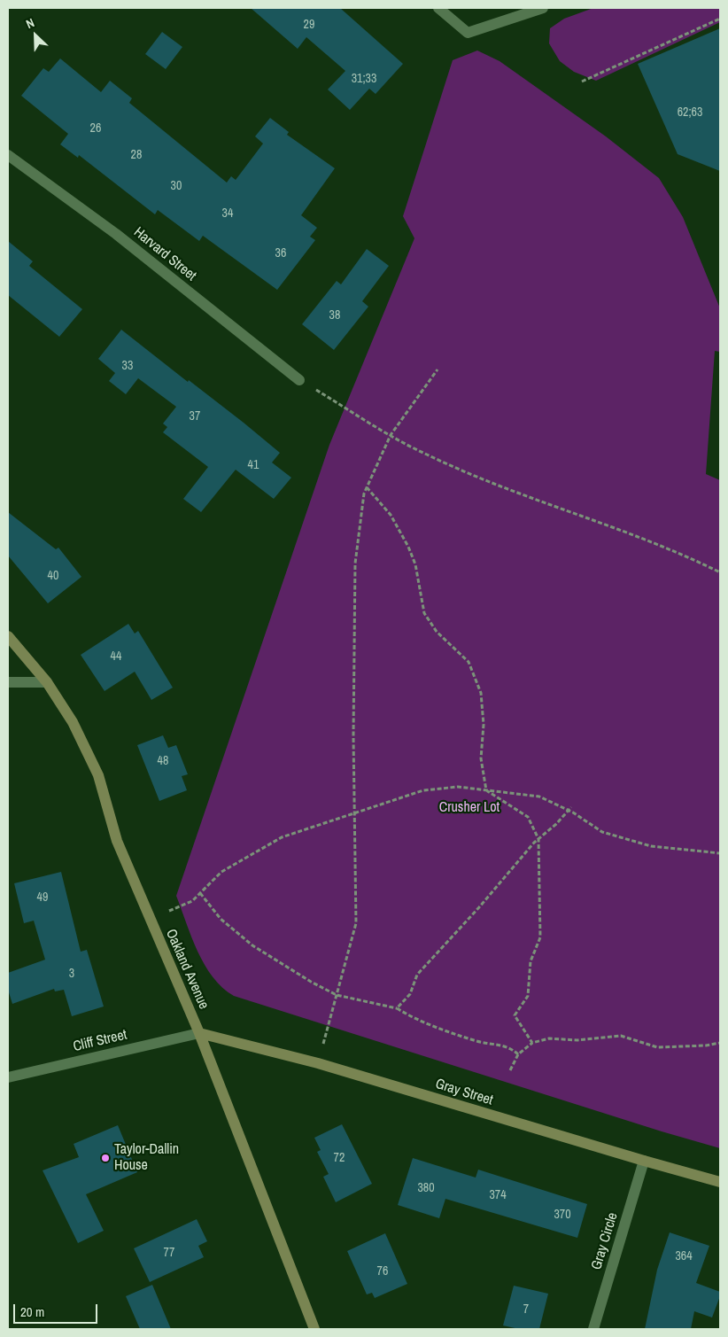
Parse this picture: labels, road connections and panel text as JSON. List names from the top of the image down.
{
  "streets": {
    "street": [
      "Harvard Street",
      "Oakland Avenue",
      "Cliff Street",
      "Gray Street",
      "Gray Circle"
    ]
  },
  "crossings": [
    ["Oakland Avenue", "Cliff Street"],
    ["Oakland Avenue", "Gray Street"],
    ["Cliff Street", "Gray Street"],
    ["Gray Street", "Gray Circle"]
  ],
  "parks": ["Crusher Lot"],
  "places": ["Taylor-Dallin House"],
  "house_numbers": [
    "29",
    "31;33",
    "62;63",
    "26",
    "28",
    "30",
    "34",
    "36",
    "38",
    "33",
    "37",
    "41",
    "40",
    "44",
    "48",
    "49",
    "3",
    "72",
    "380",
    "374",
    "370",
    "77",
    "364",
    "76",
    "7"
  ],
  "scale_bar": "20 m",
  "north": "top left"
}
